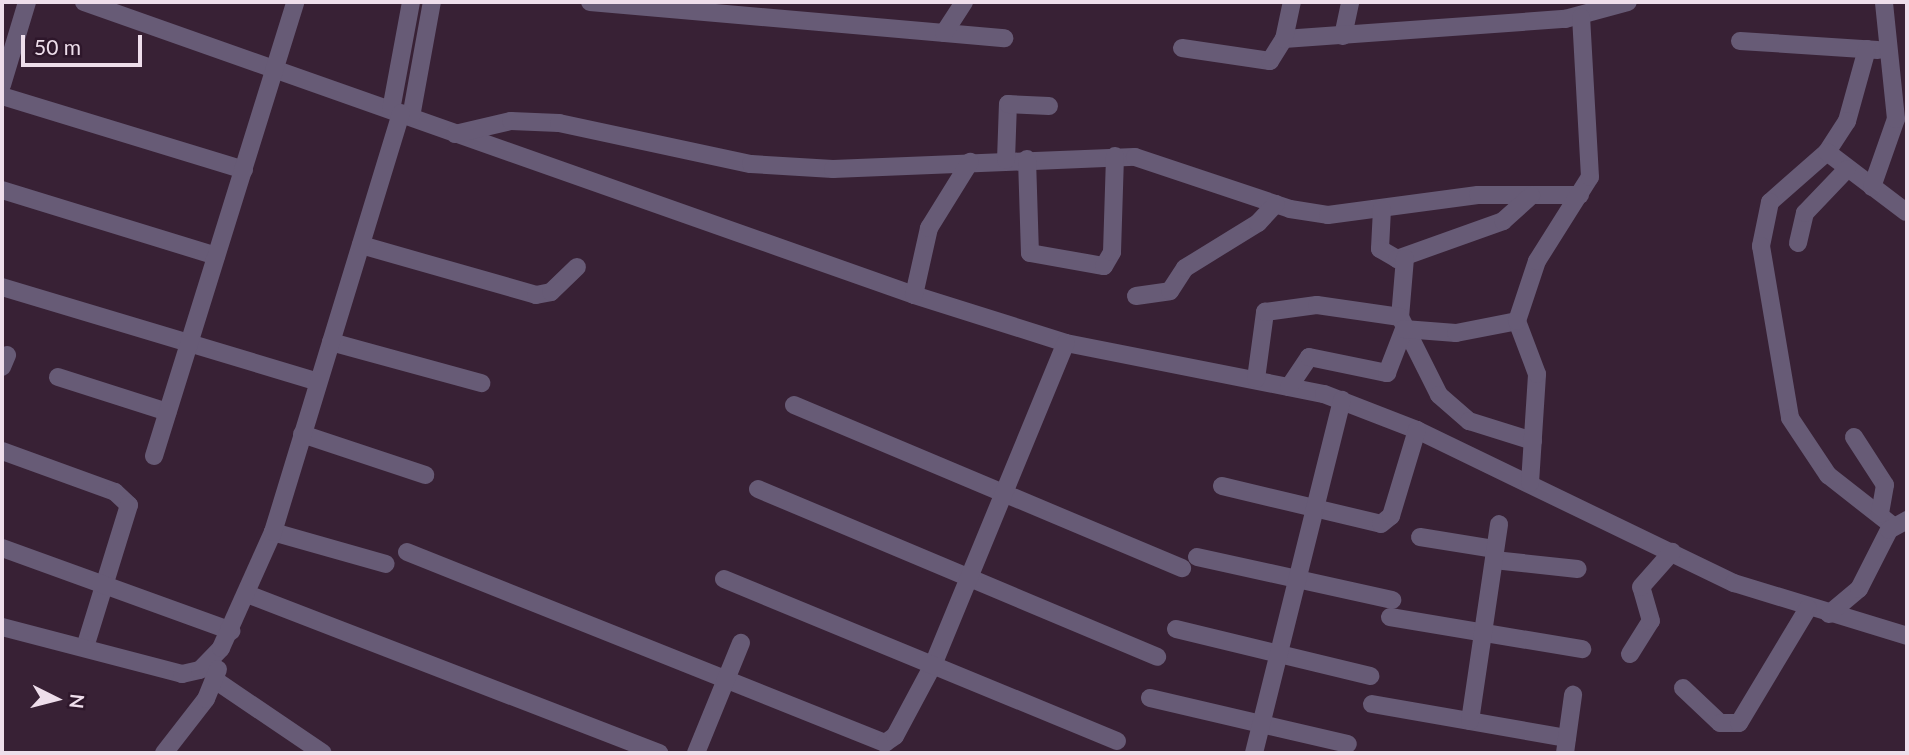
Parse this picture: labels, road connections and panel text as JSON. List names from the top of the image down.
{
  "scale_bar": "50 m",
  "north": "right"
}
